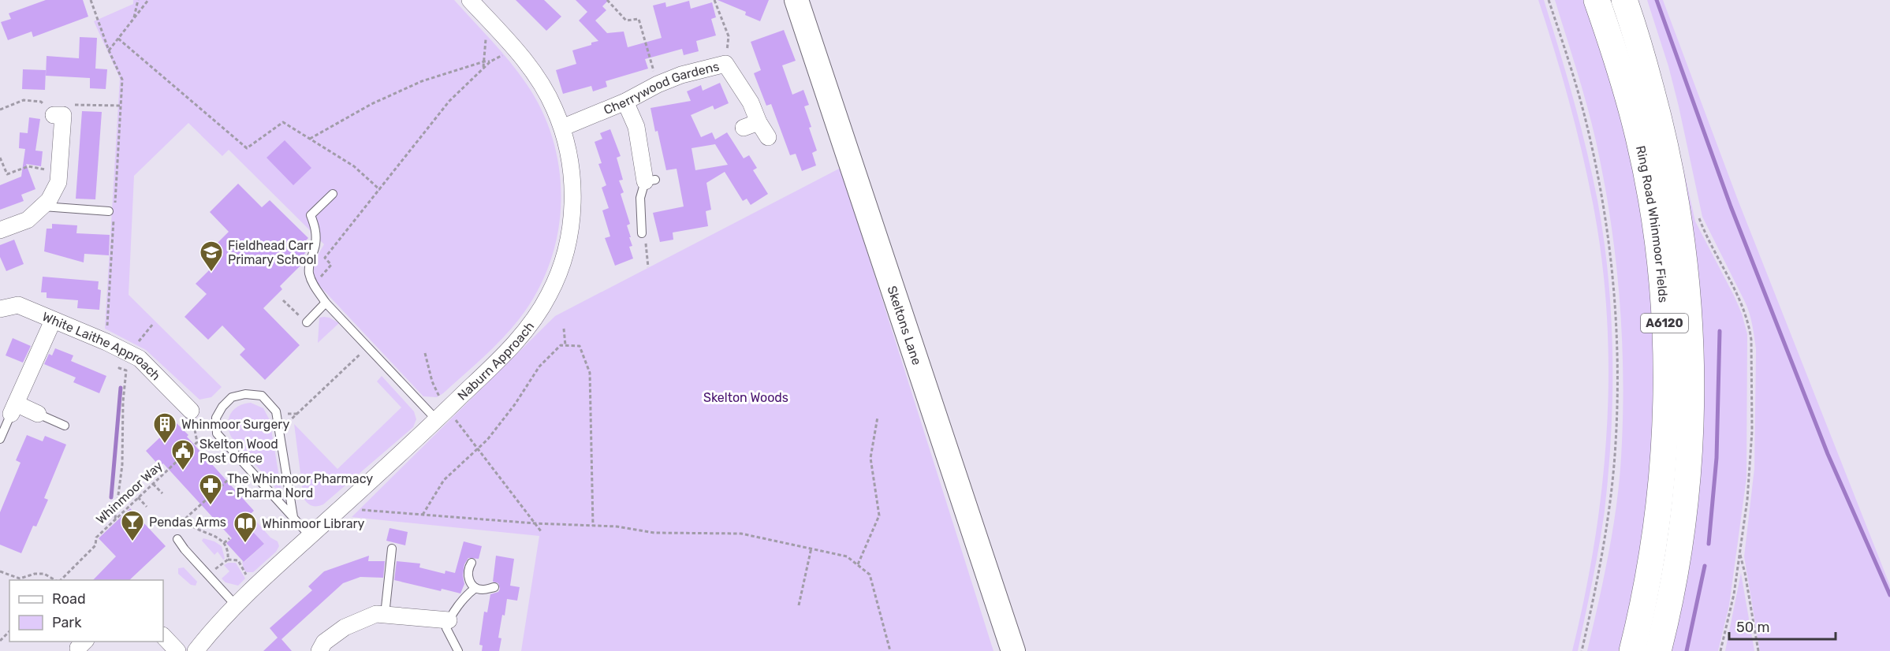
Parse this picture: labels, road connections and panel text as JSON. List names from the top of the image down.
{
  "streets": {
    "highway": ["Ring Road Whinmoor Fields", "A6120"],
    "street": [
      "Cherrywood Gardens",
      "Skeltons Lane",
      "White Laithe Approach",
      "Naburn Approach"
    ],
    "path": ["Whinmoor Way"]
  },
  "crossings": [
    ["Cherrywood Gardens", "Naburn Approach"],
    ["White Laithe Approach", "Whinmoor Way"]
  ],
  "parks": ["Skelton Woods"],
  "places": {
    "school or university": ["Fieldhead Carr Primary School"],
    "building": ["Whinmoor Surgery"],
    "public building": ["Skelton Wood Post Office"],
    "pharmacy": ["The Whinmoor Pharmacy - Pharma Nord"],
    "bar": ["Pendas Arms"],
    "library": ["Whinmoor Library"]
  },
  "legend": ["Road", "Park"],
  "scale_bar": "50 m"
}
